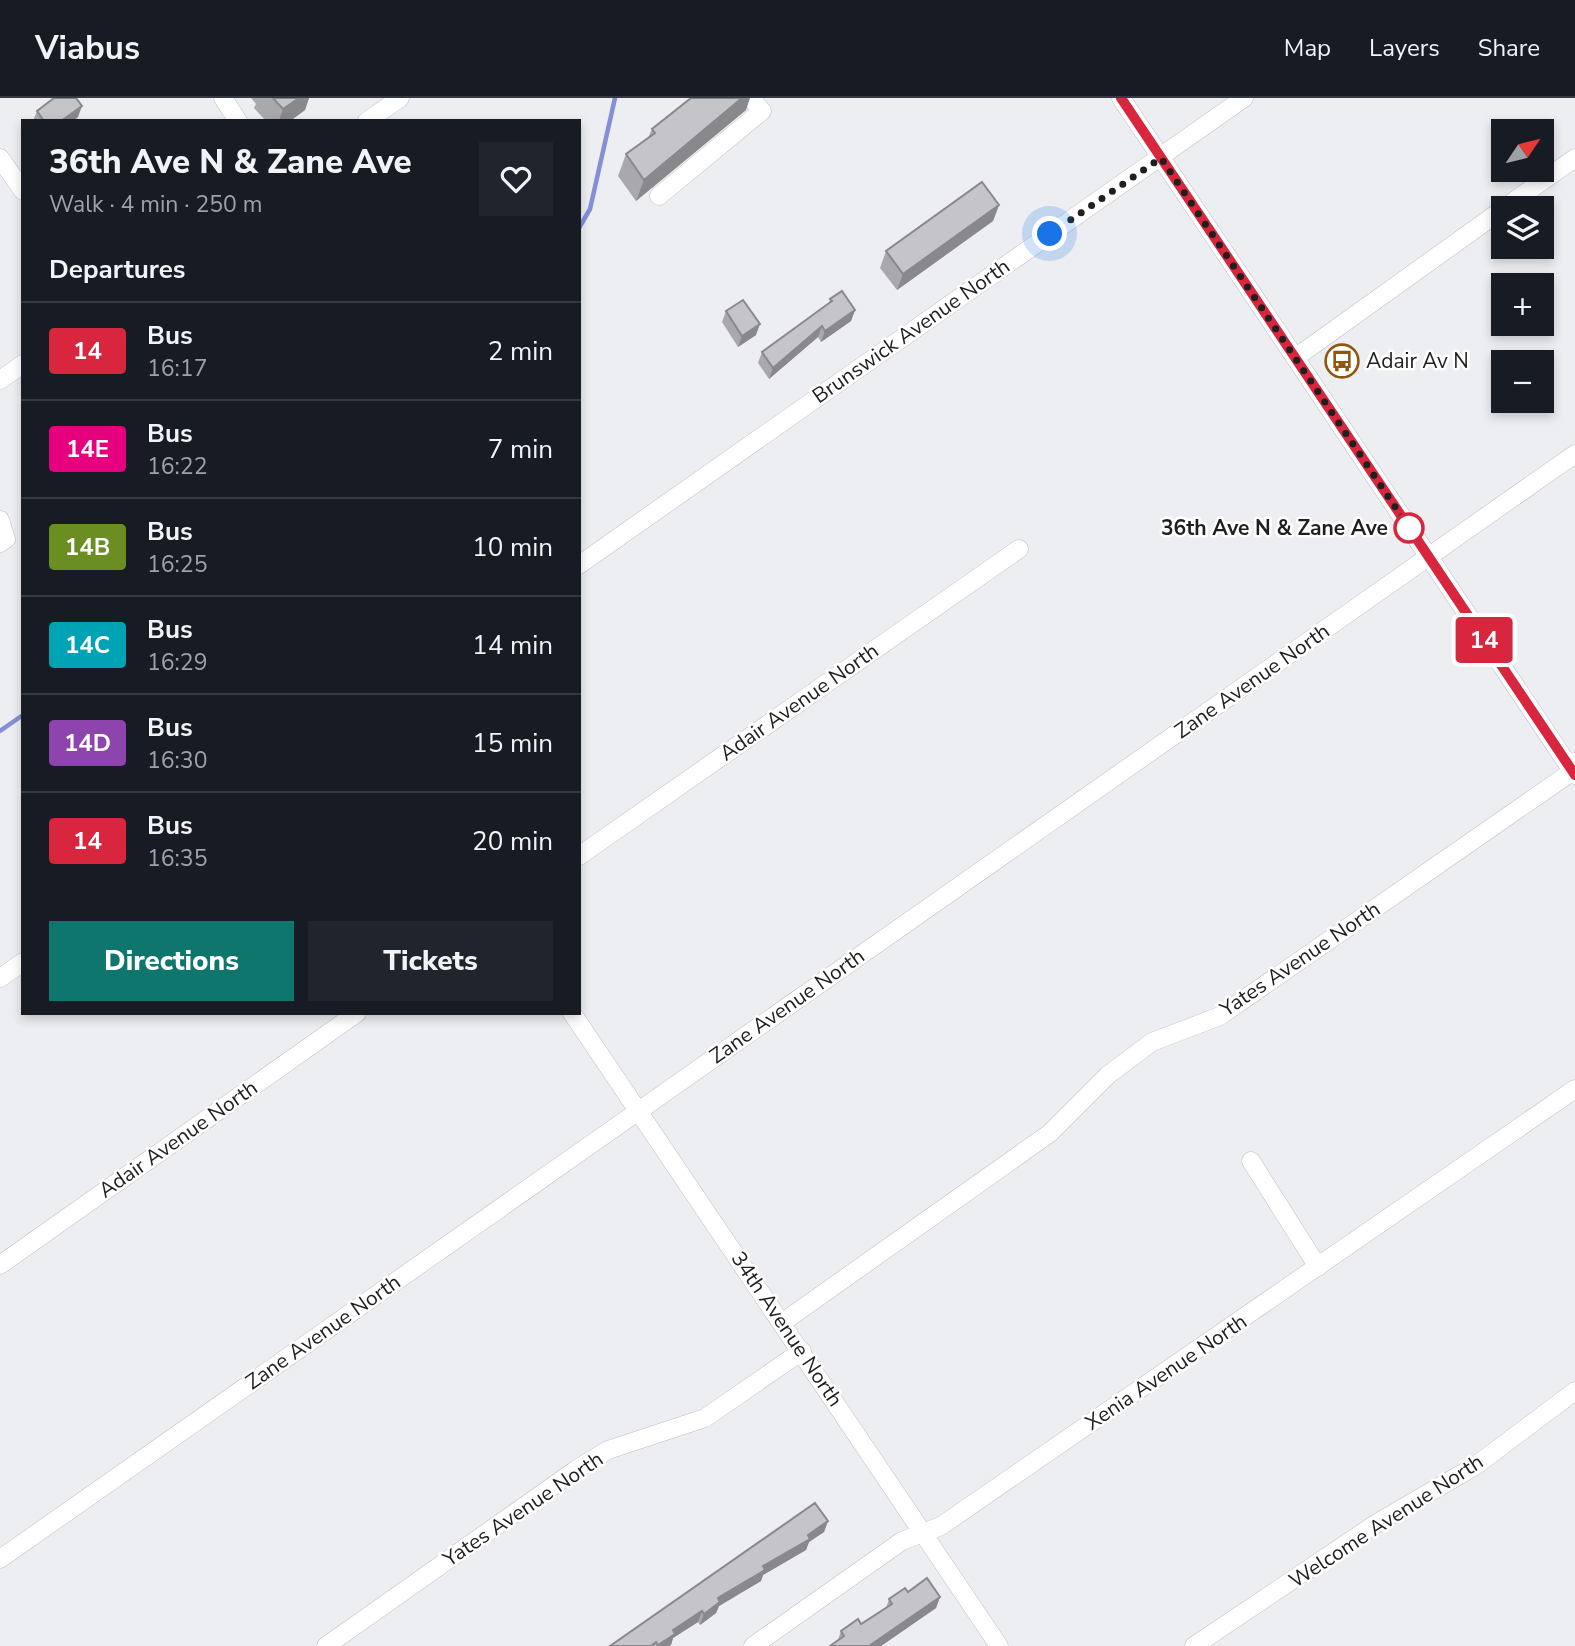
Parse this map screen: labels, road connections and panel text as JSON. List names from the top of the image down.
{
  "streets": {
    "street": [
      "Brunswick Avenue North",
      "Zane Avenue North",
      "Adair Avenue North",
      "Yates Avenue North",
      "34th Avenue North",
      "Xenia Avenue North",
      "Welcome Avenue North"
    ]
  },
  "crossings": [
    ["Zane Avenue North", "34th Avenue North"],
    ["Yates Avenue North", "34th Avenue North"],
    ["34th Avenue North", "Xenia Avenue North"]
  ],
  "places": {
    "bus stop": ["Adair Av N"],
    "other": ["36th Ave N & Zane Ave"]
  },
  "lines": ["bus line 14"],
  "north": "top right",
  "page": {
    "header": "Viabus",
    "nav": ["Map", "Layers", "Share"],
    "on_map": "14",
    "map_buttons": ["+", "−"],
    "heading": [
      ["36th Ave N & Zane Ave", "Walk · 4 min · 250 m"],
      "Departures"
    ],
    "list": [
      {
        "mark": "14",
        "name": "Bus",
        "note": "16:17",
        "value": "2 min"
      },
      {
        "mark": "14E",
        "name": "Bus",
        "note": "16:22",
        "value": "7 min"
      },
      {
        "mark": "14B",
        "name": "Bus",
        "note": "16:25",
        "value": "10 min"
      },
      {
        "mark": "14C",
        "name": "Bus",
        "note": "16:29",
        "value": "14 min"
      },
      {
        "mark": "14D",
        "name": "Bus",
        "note": "16:30",
        "value": "15 min"
      },
      {
        "mark": "14",
        "name": "Bus",
        "note": "16:35",
        "value": "20 min"
      }
    ],
    "buttons": ["Directions", "Tickets"]
  }
}
